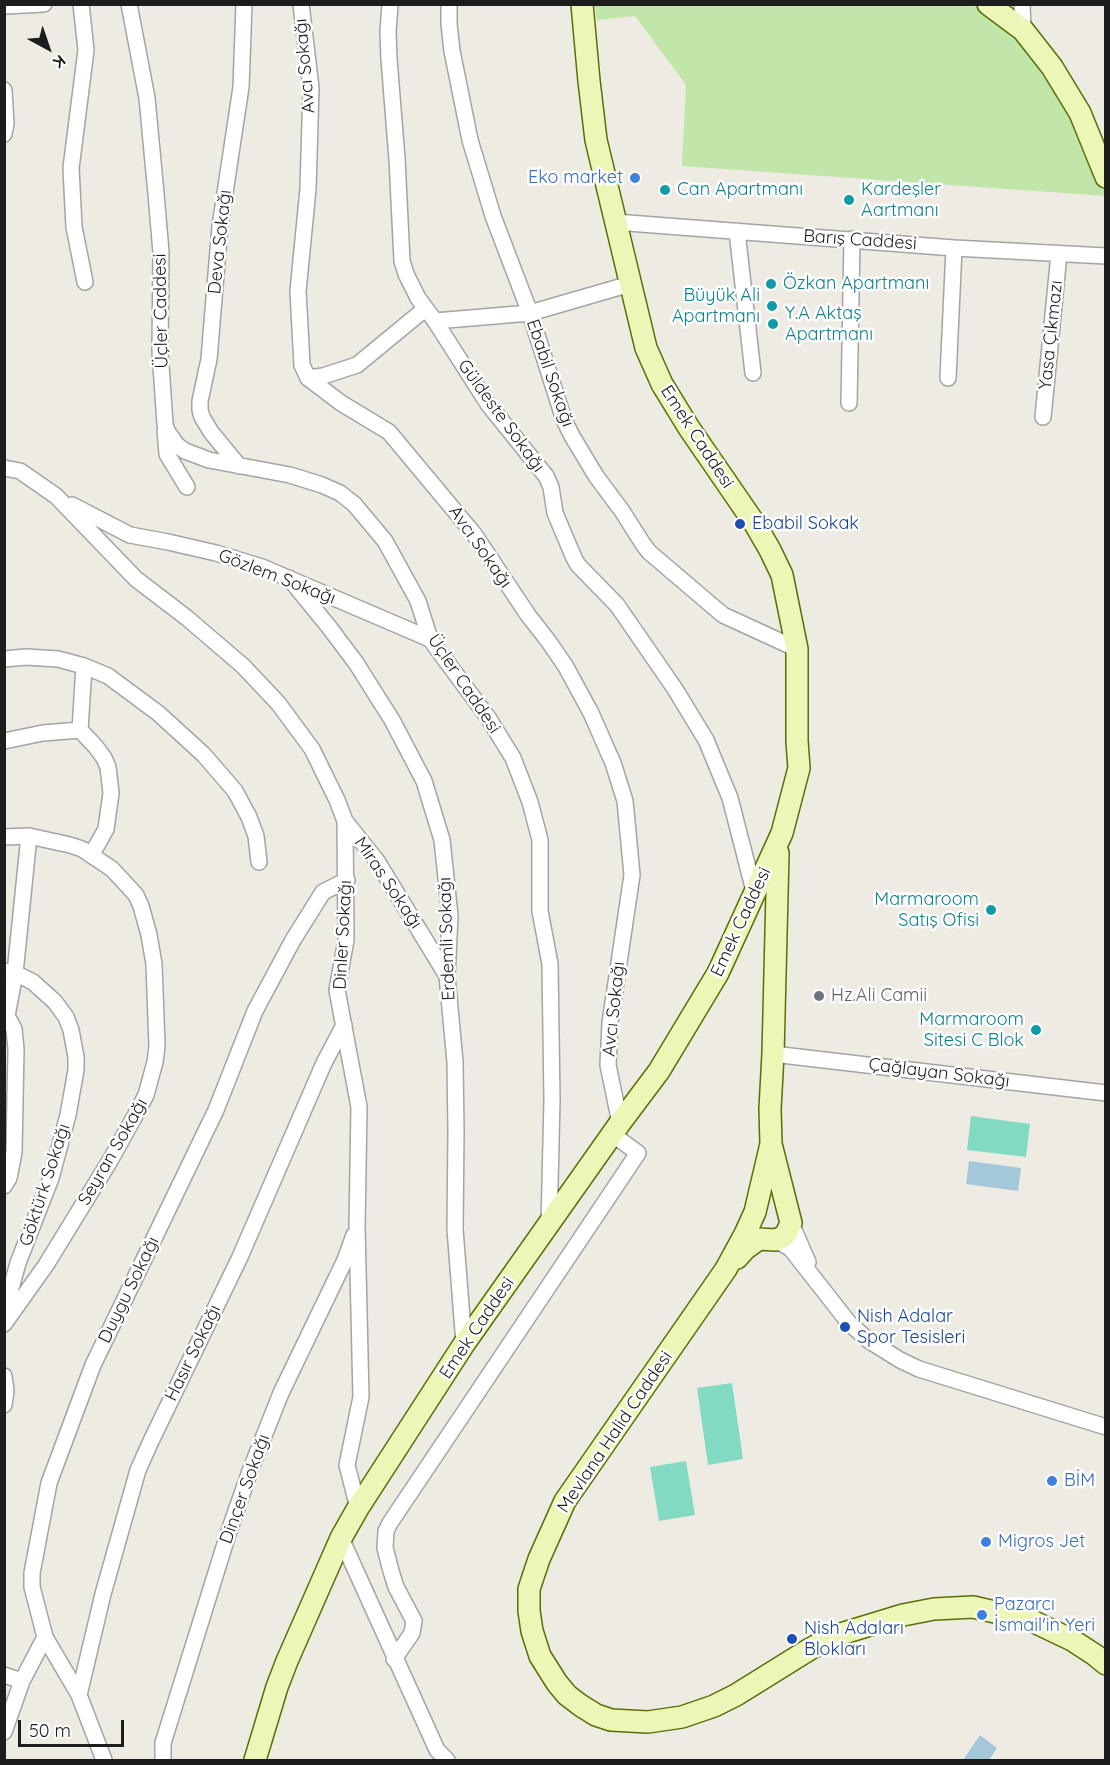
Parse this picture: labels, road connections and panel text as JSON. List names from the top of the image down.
{
  "streets": {
    "street": [
      "Avcı Sokağı",
      "Barış Caddesi",
      "Deva Sokağı",
      "Üçler Caddesi",
      "Yasa Çıkmazı",
      "Ebabil Sokağı",
      "Güldeste Sokağı",
      "Emek Caddesi",
      "Gözlem Sokağı",
      "Miras Sokağı",
      "Dinler Sokağı",
      "Erdemli Sokağı",
      "Çağlayan Sokağı",
      "Seyran Sokağı",
      "Göktürk Sokağı",
      "Duygu Sokağı",
      "Hasır Sokağı",
      "Mevlana Halid Caddesi",
      "Dinçer Sokağı"
    ]
  },
  "crossings": [
    ["Avcı Sokağı", "Emek Caddesi"],
    ["Barış Caddesi", "Yasa Çıkmazı"],
    ["Barış Caddesi", "Emek Caddesi"],
    ["Deva Sokağı", "Üçler Caddesi"],
    ["Üçler Caddesi", "Emek Caddesi"],
    ["Üçler Caddesi", "Gözlem Sokağı"],
    ["Ebabil Sokağı", "Emek Caddesi"],
    ["Güldeste Sokağı", "Emek Caddesi"],
    ["Emek Caddesi", "Dinler Sokağı"],
    ["Emek Caddesi", "Erdemli Sokağı"],
    ["Gözlem Sokağı", "Dinler Sokağı"],
    ["Gözlem Sokağı", "Erdemli Sokağı"],
    ["Miras Sokağı", "Dinler Sokağı"],
    ["Miras Sokağı", "Erdemli Sokağı"],
    ["Dinler Sokağı", "Duygu Sokağı"],
    ["Dinler Sokağı", "Hasır Sokağı"],
    ["Dinler Sokağı", "Dinçer Sokağı"],
    ["Duygu Sokağı", "Hasır Sokağı"]
  ],
  "places": [
    "Eko market",
    "Can Apartmanı",
    "Kardeşler Aartmanı",
    "Özkan Apartmanı",
    "Büyük Ali Apartmanı",
    "Y.A Aktaş Apartmanı",
    "Ebabil Sokak",
    "Marmaroom Satış Ofisi",
    "Hz.Ali Camii",
    "Marmaroom Sitesi C Blok",
    "Nish Adalar Spor Tesisleri",
    "BİM",
    "Migros Jet",
    "Pazarcı İsmail'in Yeri",
    "Nish Adaları Blokları"
  ],
  "scale_bar": "50 m",
  "north": "bottom right"
}
